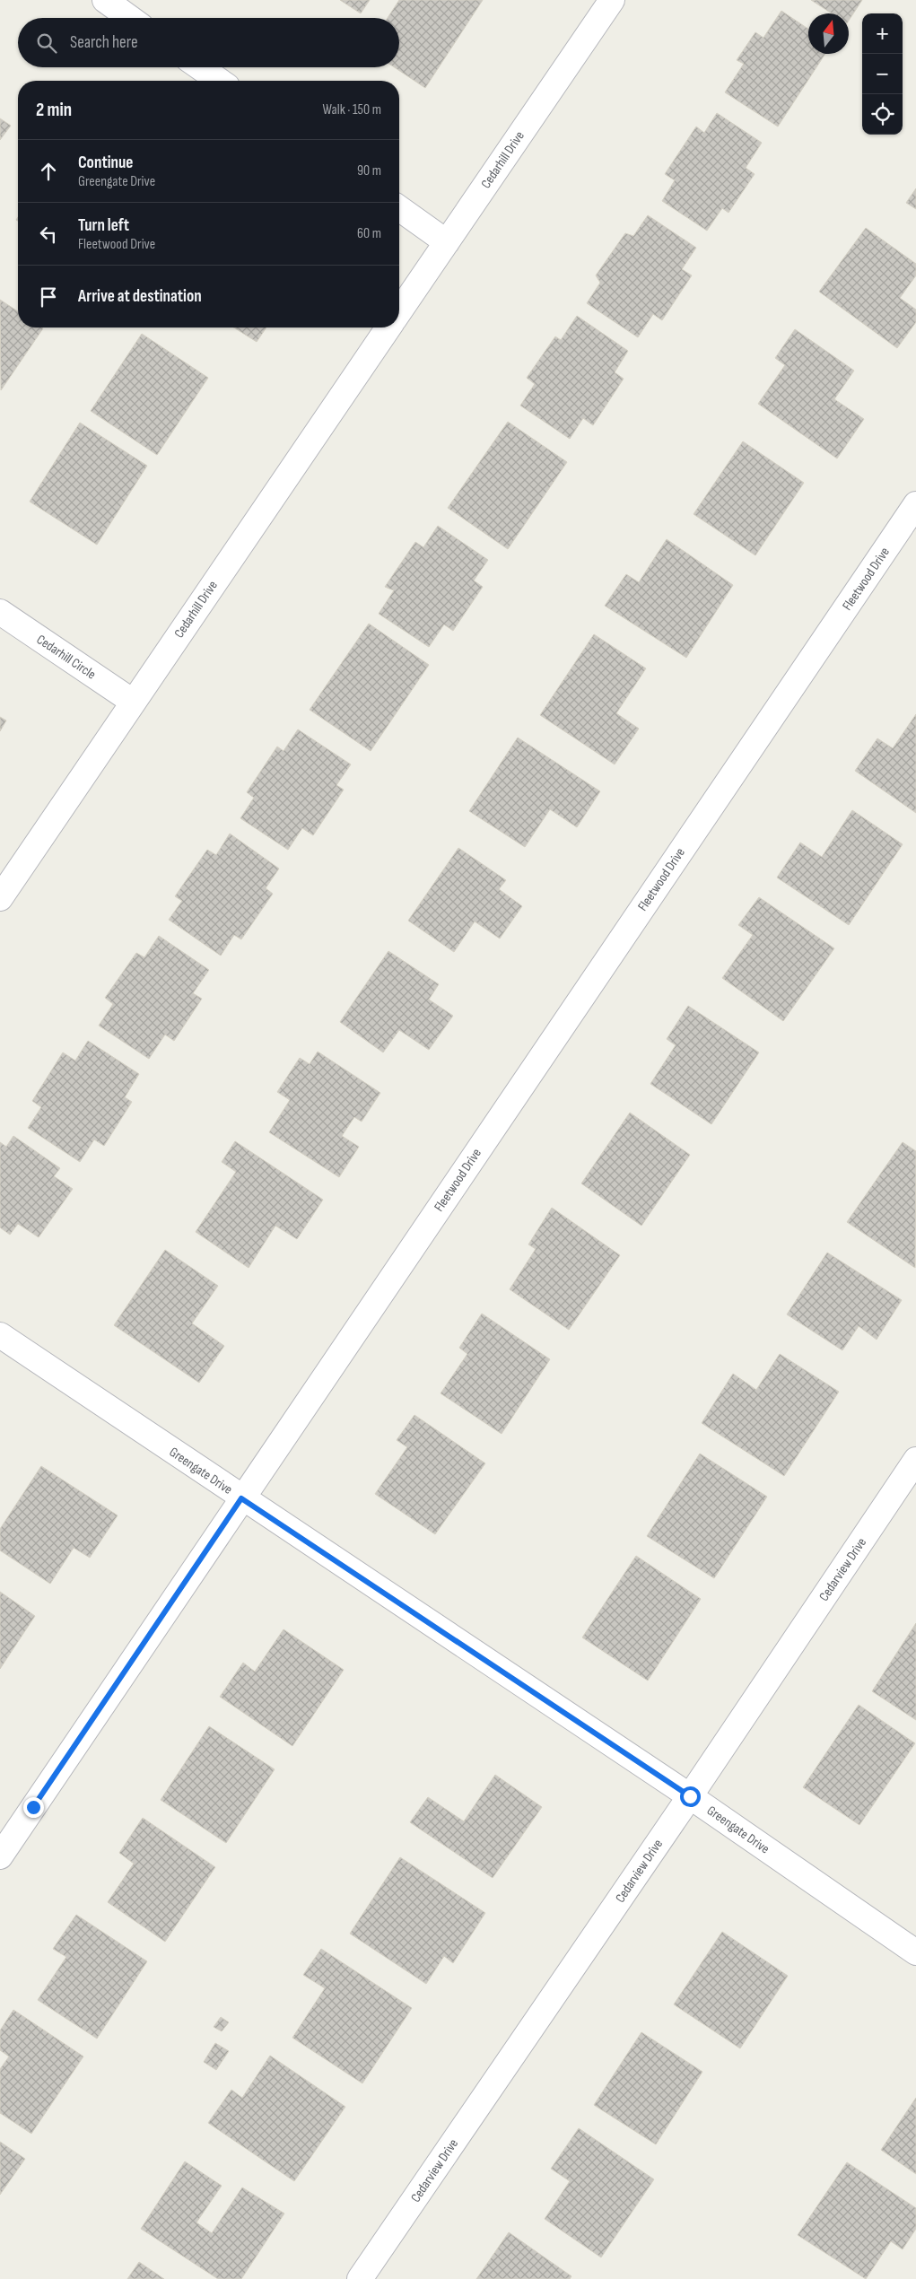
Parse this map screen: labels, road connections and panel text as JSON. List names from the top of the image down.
{
  "streets": {
    "street": [
      "Cedarhill Drive",
      "Fleetwood Drive",
      "Cedarhill Circle",
      "Greengate Drive",
      "Cedarview Drive"
    ]
  },
  "crossings": [
    ["Cedarhill Drive", "Cedarhill Circle"],
    ["Fleetwood Drive", "Greengate Drive"],
    ["Greengate Drive", "Cedarview Drive"]
  ],
  "north": "top",
  "page": {
    "map_buttons": ["+", "−"],
    "search": "Search here",
    "heading": ["2 min", "Walk · 150 m"],
    "list": [
      ["Continue", "Greengate Drive", "90 m"],
      ["Turn left", "Fleetwood Drive", "60 m"],
      "Arrive at destination"
    ]
  }
}
